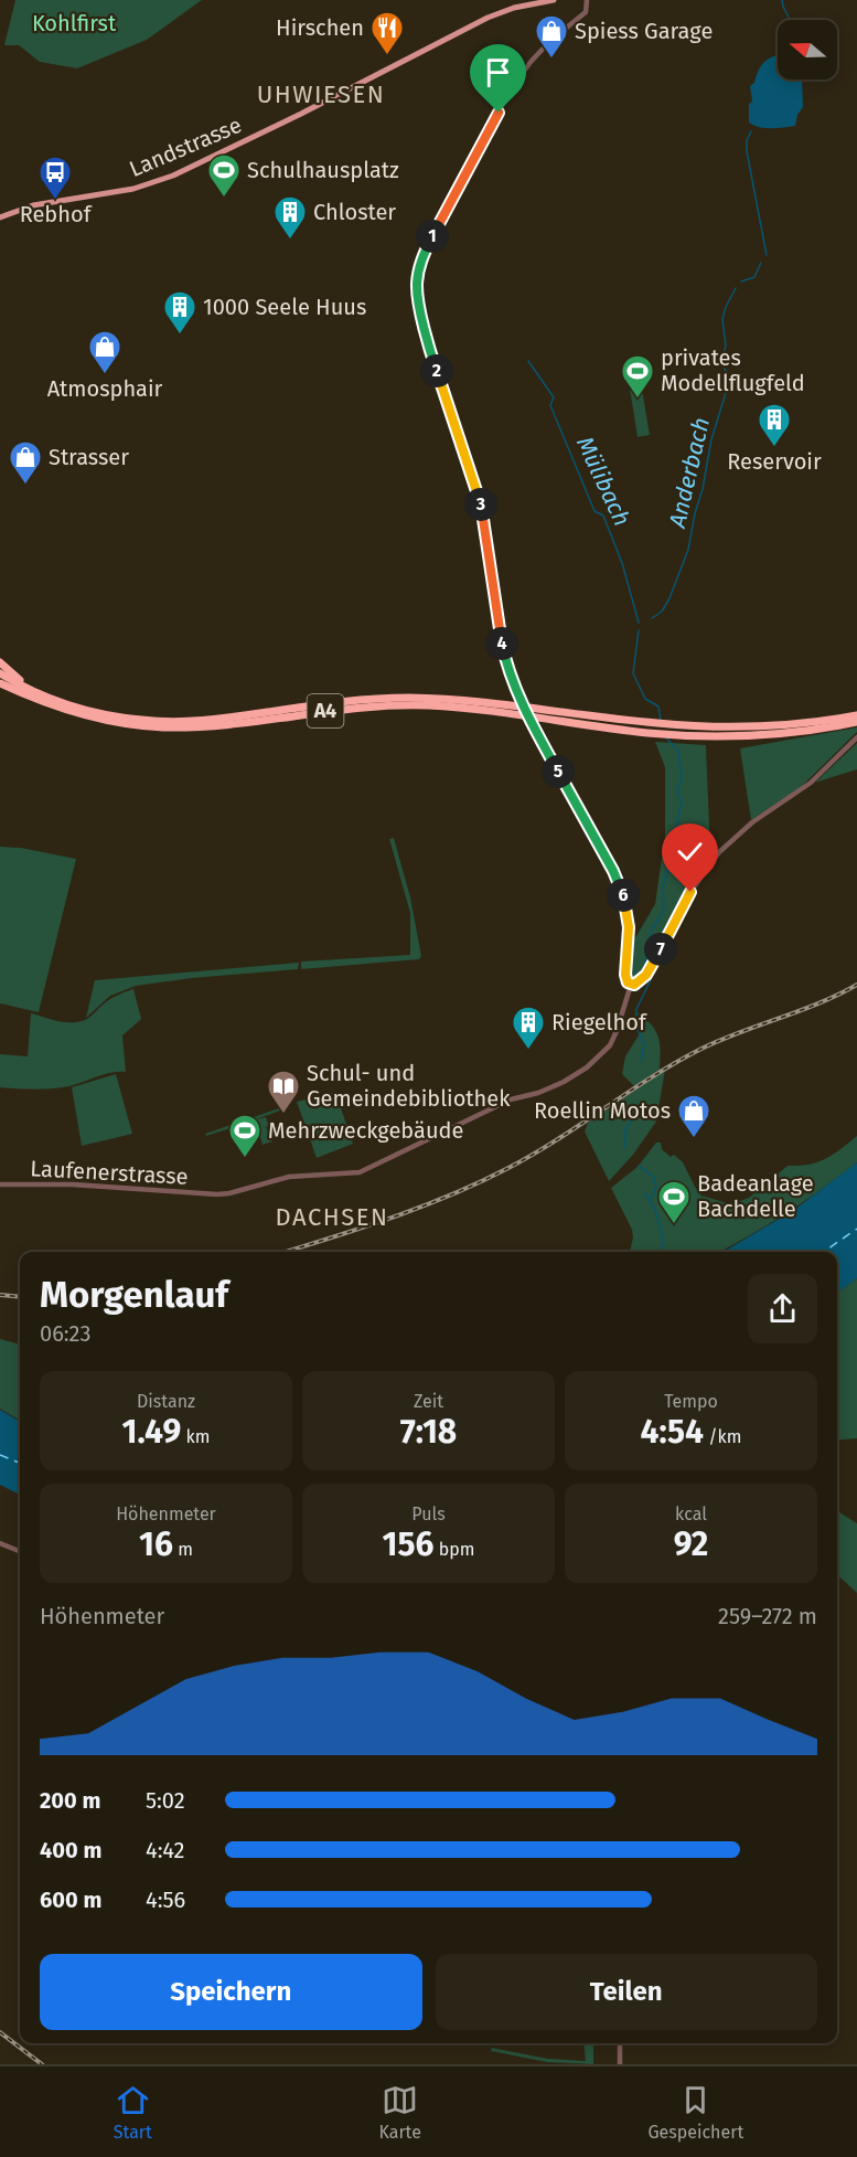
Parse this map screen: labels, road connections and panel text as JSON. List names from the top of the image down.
{
  "streets": {
    "highway": ["A4"],
    "main road": ["Landstrasse"],
    "street": ["Laufenerstrasse"]
  },
  "districts": ["UHWIESEN", "DACHSEN"],
  "water": ["Anderbach", "Mülibach"],
  "parks": ["Kohlfirst"],
  "places": {
    "restaurant": ["Hirschen"],
    "shop": [
      "Spiess Garage",
      "Atmosphair",
      "Strasser",
      "Roellin Motos"
    ],
    "sports": [
      "Schulhausplatz",
      "privates Modellflugfeld",
      "Mehrzweckgebäude",
      "Badeanlage Bachdelle"
    ],
    "bus stop": ["Rebhof"],
    "building": [
      "Chloster",
      "1000 Seele Huus",
      "Reservoir",
      "Riegelhof"
    ],
    "library": ["Schul- und Gemeindebibliothek"]
  },
  "north": "left",
  "page": {
    "pins": [
      "1",
      "2",
      "3",
      "4",
      "5",
      "6",
      "7"
    ],
    "heading": ["Morgenlauf", "06:23"],
    "stats": [
      ["Distanz", "1.49 km"],
      ["Zeit", "7:18"],
      ["Tempo", "4:54 /km"],
      ["Höhenmeter", "16 m"],
      ["Puls", "156 bpm"],
      ["kcal", "92"]
    ],
    "chart": ["Höhenmeter", "259–272 m"],
    "list": [
      {
        "name": "200 m",
        "note": "5:02"
      },
      {
        "name": "400 m",
        "note": "4:42"
      },
      {
        "name": "600 m",
        "note": "4:56"
      }
    ],
    "buttons": ["Speichern", "Teilen"],
    "tabs": ["Start", "Karte", "Gespeichert"]
  }
}
